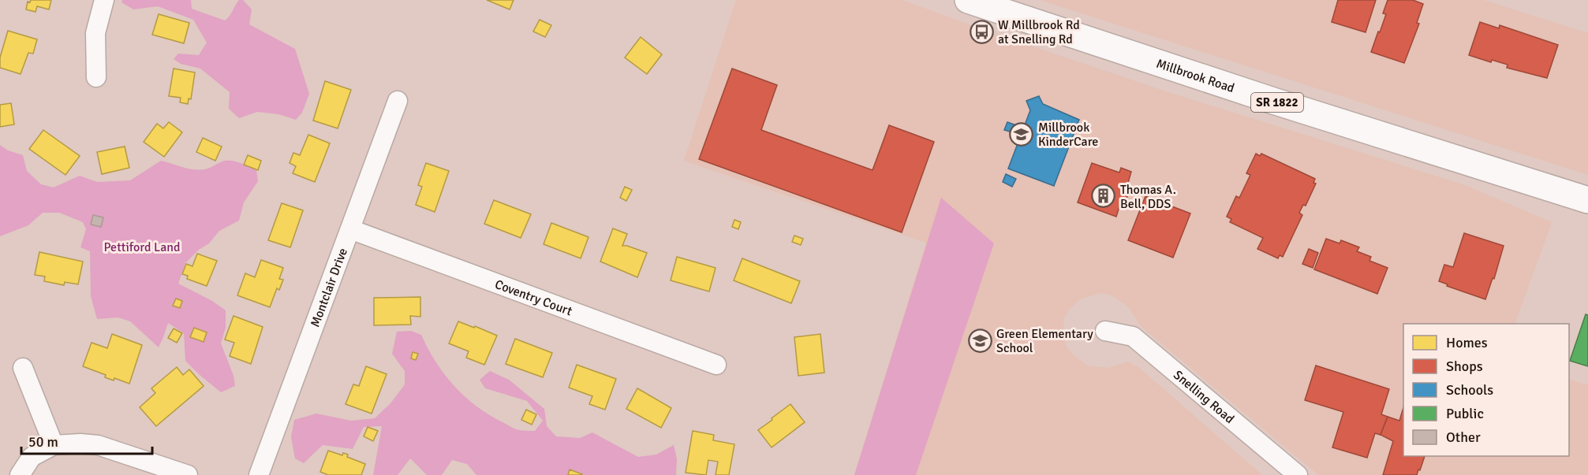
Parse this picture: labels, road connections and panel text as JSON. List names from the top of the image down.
{
  "streets": {
    "main road": ["Millbrook Road", "SR 1822"],
    "street": ["Montclair Drive", "Coventry Court", "Snelling Road"]
  },
  "crossings": [
    ["Montclair Drive", "Coventry Court"]
  ],
  "parks": ["Pettiford Land"],
  "places": {
    "bus stop": ["W Millbrook Rd at Snelling Rd"],
    "school or university": ["Millbrook KinderCare", "Green Elementary School"],
    "building": ["Thomas A. Bell, DDS"]
  },
  "legend": [
    "Homes",
    "Shops",
    "Schools",
    "Public",
    "Other"
  ],
  "scale_bar": "50 m"
}
